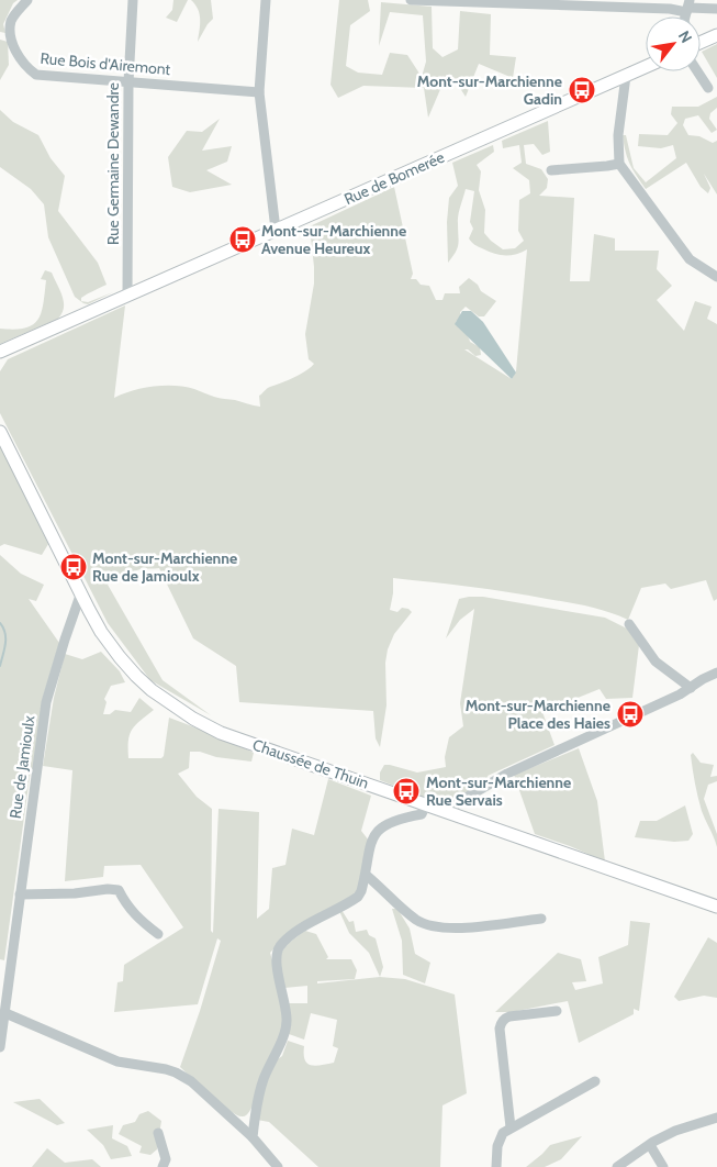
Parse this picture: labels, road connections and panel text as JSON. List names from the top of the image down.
{
  "streets": {
    "main road": ["Rue de Bomerée", "Chaussée de Thuin"],
    "street": ["Rue Bois d'Airemont", "Rue Germaine Dewandre", "Rue de Jamioulx"]
  },
  "crossings": [
    ["Rue Bois d'Airemont", "Rue Germaine Dewandre"],
    ["Rue Germaine Dewandre", "Rue de Bomerée"],
    ["Chaussée de Thuin", "Rue de Jamioulx"]
  ],
  "places": {
    "bus stop": [
      "Mont-sur-Marchienne Gadin",
      "Mont-sur-Marchienne Avenue Heureux",
      "Mont-sur-Marchienne Rue de Jamioulx",
      "Mont-sur-Marchienne Place des Haies",
      "Mont-sur-Marchienne Rue Servais"
    ]
  },
  "north": "top right"
}
